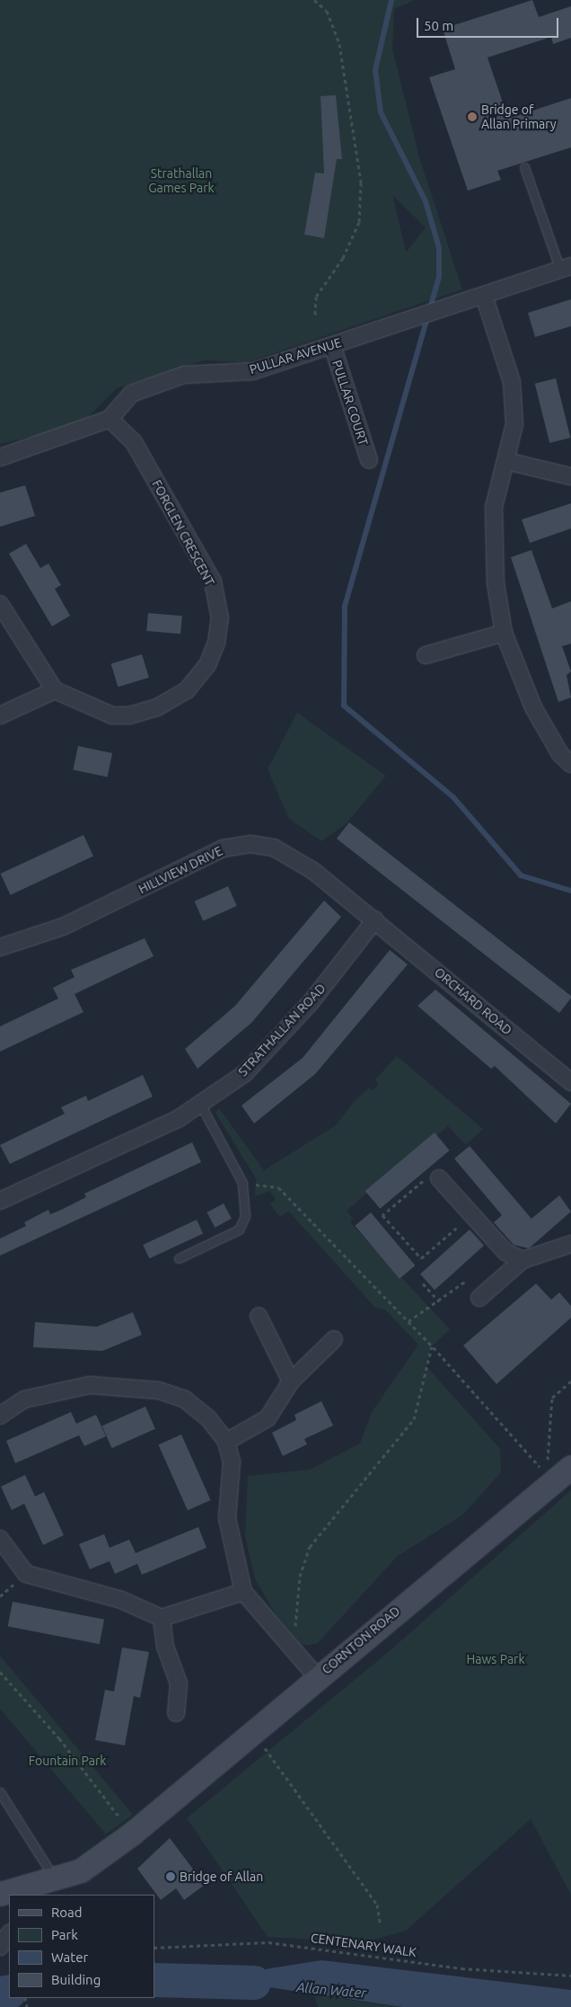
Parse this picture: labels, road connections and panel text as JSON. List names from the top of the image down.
{
  "streets": {
    "main road": ["CORNTON ROAD"],
    "street": [
      "PULLAR AVENUE",
      "PULLAR COURT",
      "FORGLEN CRESCENT",
      "HILLVIEW DRIVE",
      "ORCHARD ROAD",
      "STRATHALLAN ROAD"
    ],
    "path": ["CENTENARY WALK"]
  },
  "crossings": [
    ["PULLAR AVENUE", "PULLAR COURT"],
    ["PULLAR AVENUE", "FORGLEN CRESCENT"],
    ["HILLVIEW DRIVE", "ORCHARD ROAD"],
    ["HILLVIEW DRIVE", "STRATHALLAN ROAD"],
    ["ORCHARD ROAD", "STRATHALLAN ROAD"]
  ],
  "water": ["Allan Water"],
  "parks": ["Strathallan Games Park", "Haws Park", "Fountain Park"],
  "places": ["Bridge of Allan Primary", "Bridge of Allan"],
  "legend": [
    "Road",
    "Park",
    "Water",
    "Building"
  ],
  "scale_bar": "50 m"
}
